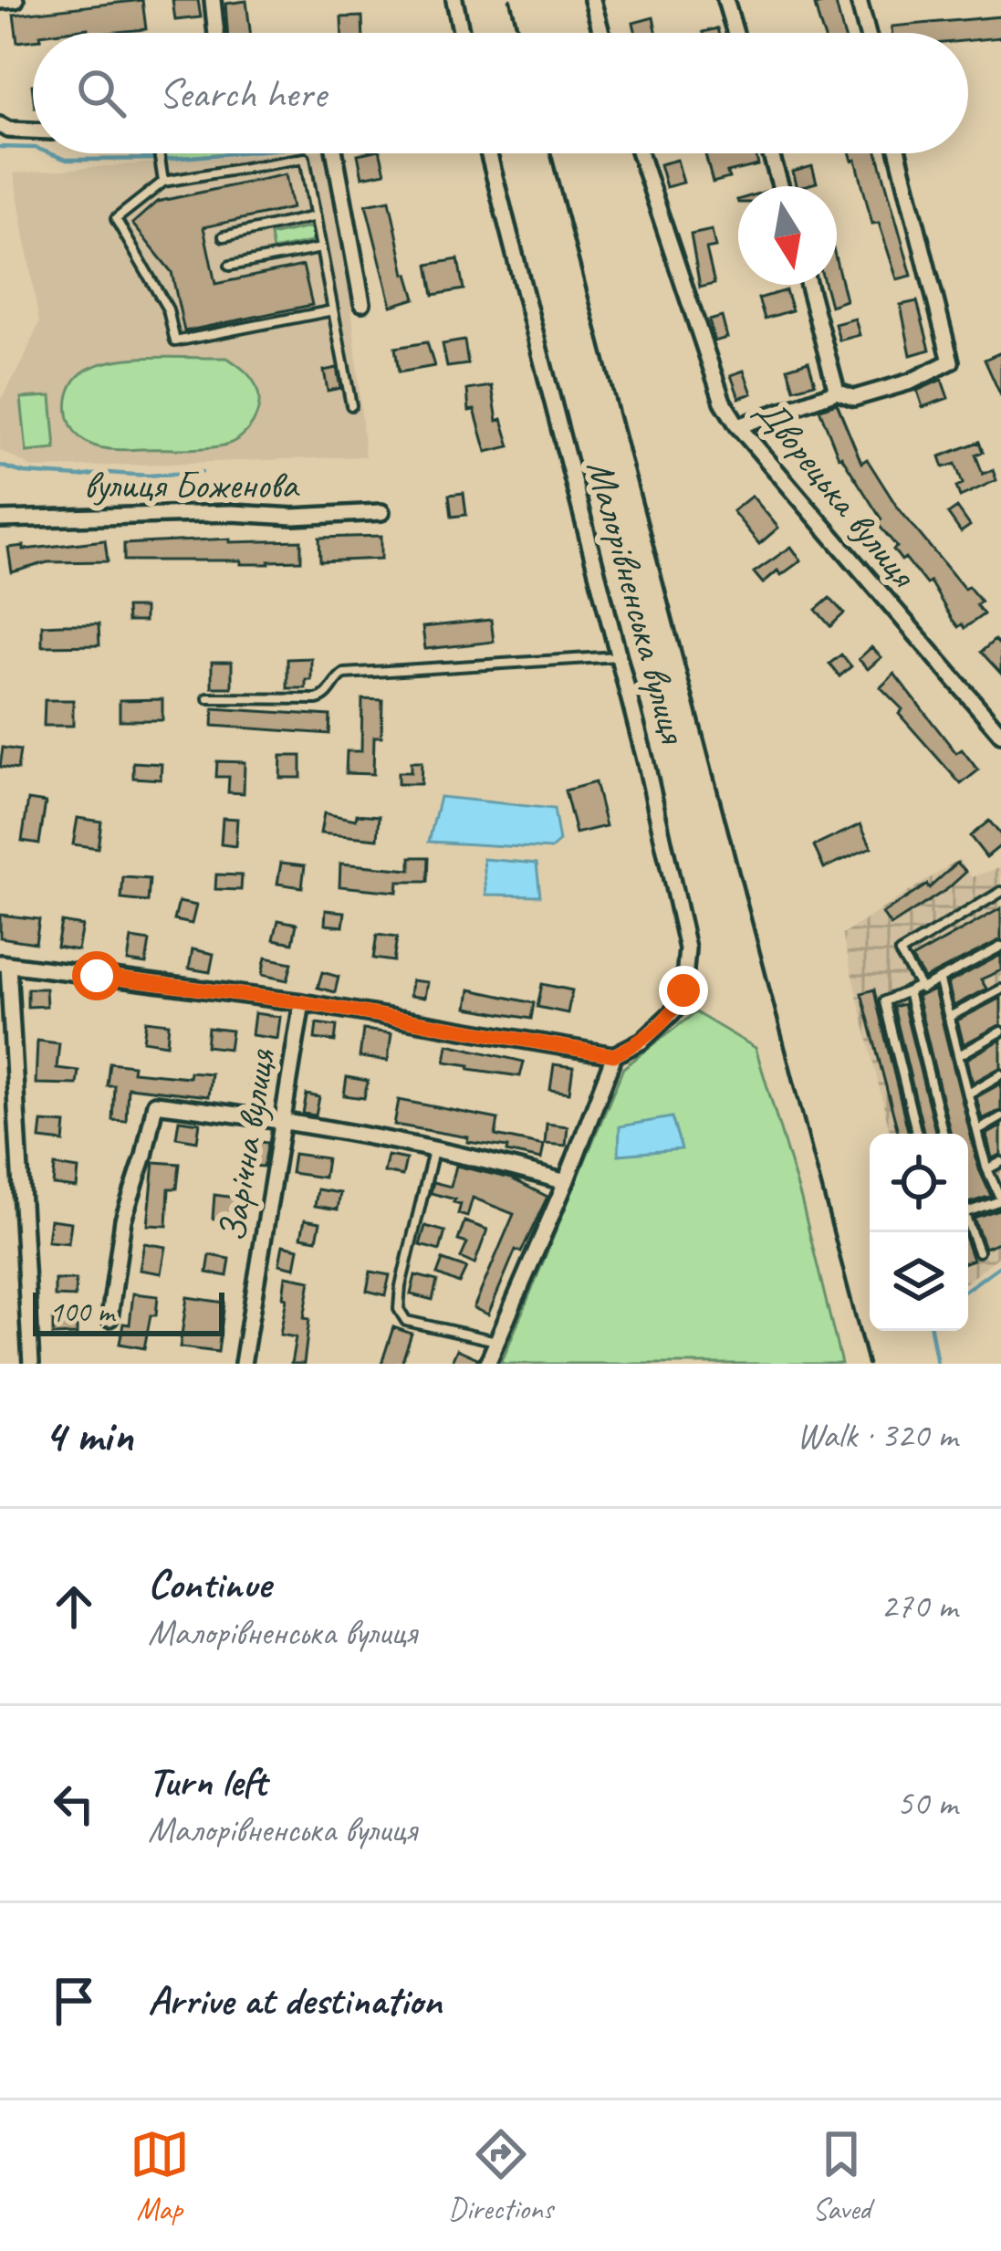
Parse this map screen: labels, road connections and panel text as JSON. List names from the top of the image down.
{
  "streets": {
    "street": [
      "вулиця Боженова",
      "Дворецька вулиця",
      "Малорівненська вулиця",
      "Зарічна вулиця"
    ]
  },
  "scale_bar": "100 m",
  "north": "bottom",
  "page": {
    "search": "Search here",
    "scale": "100 m",
    "heading": ["4 min", "Walk · 320 m"],
    "list": [
      ["Continue", "Малорівненська вулиця", "270 m"],
      ["Turn left", "Малорівненська вулиця", "50 m"],
      "Arrive at destination"
    ],
    "nav": ["Map", "Directions", "Saved"]
  }
}
